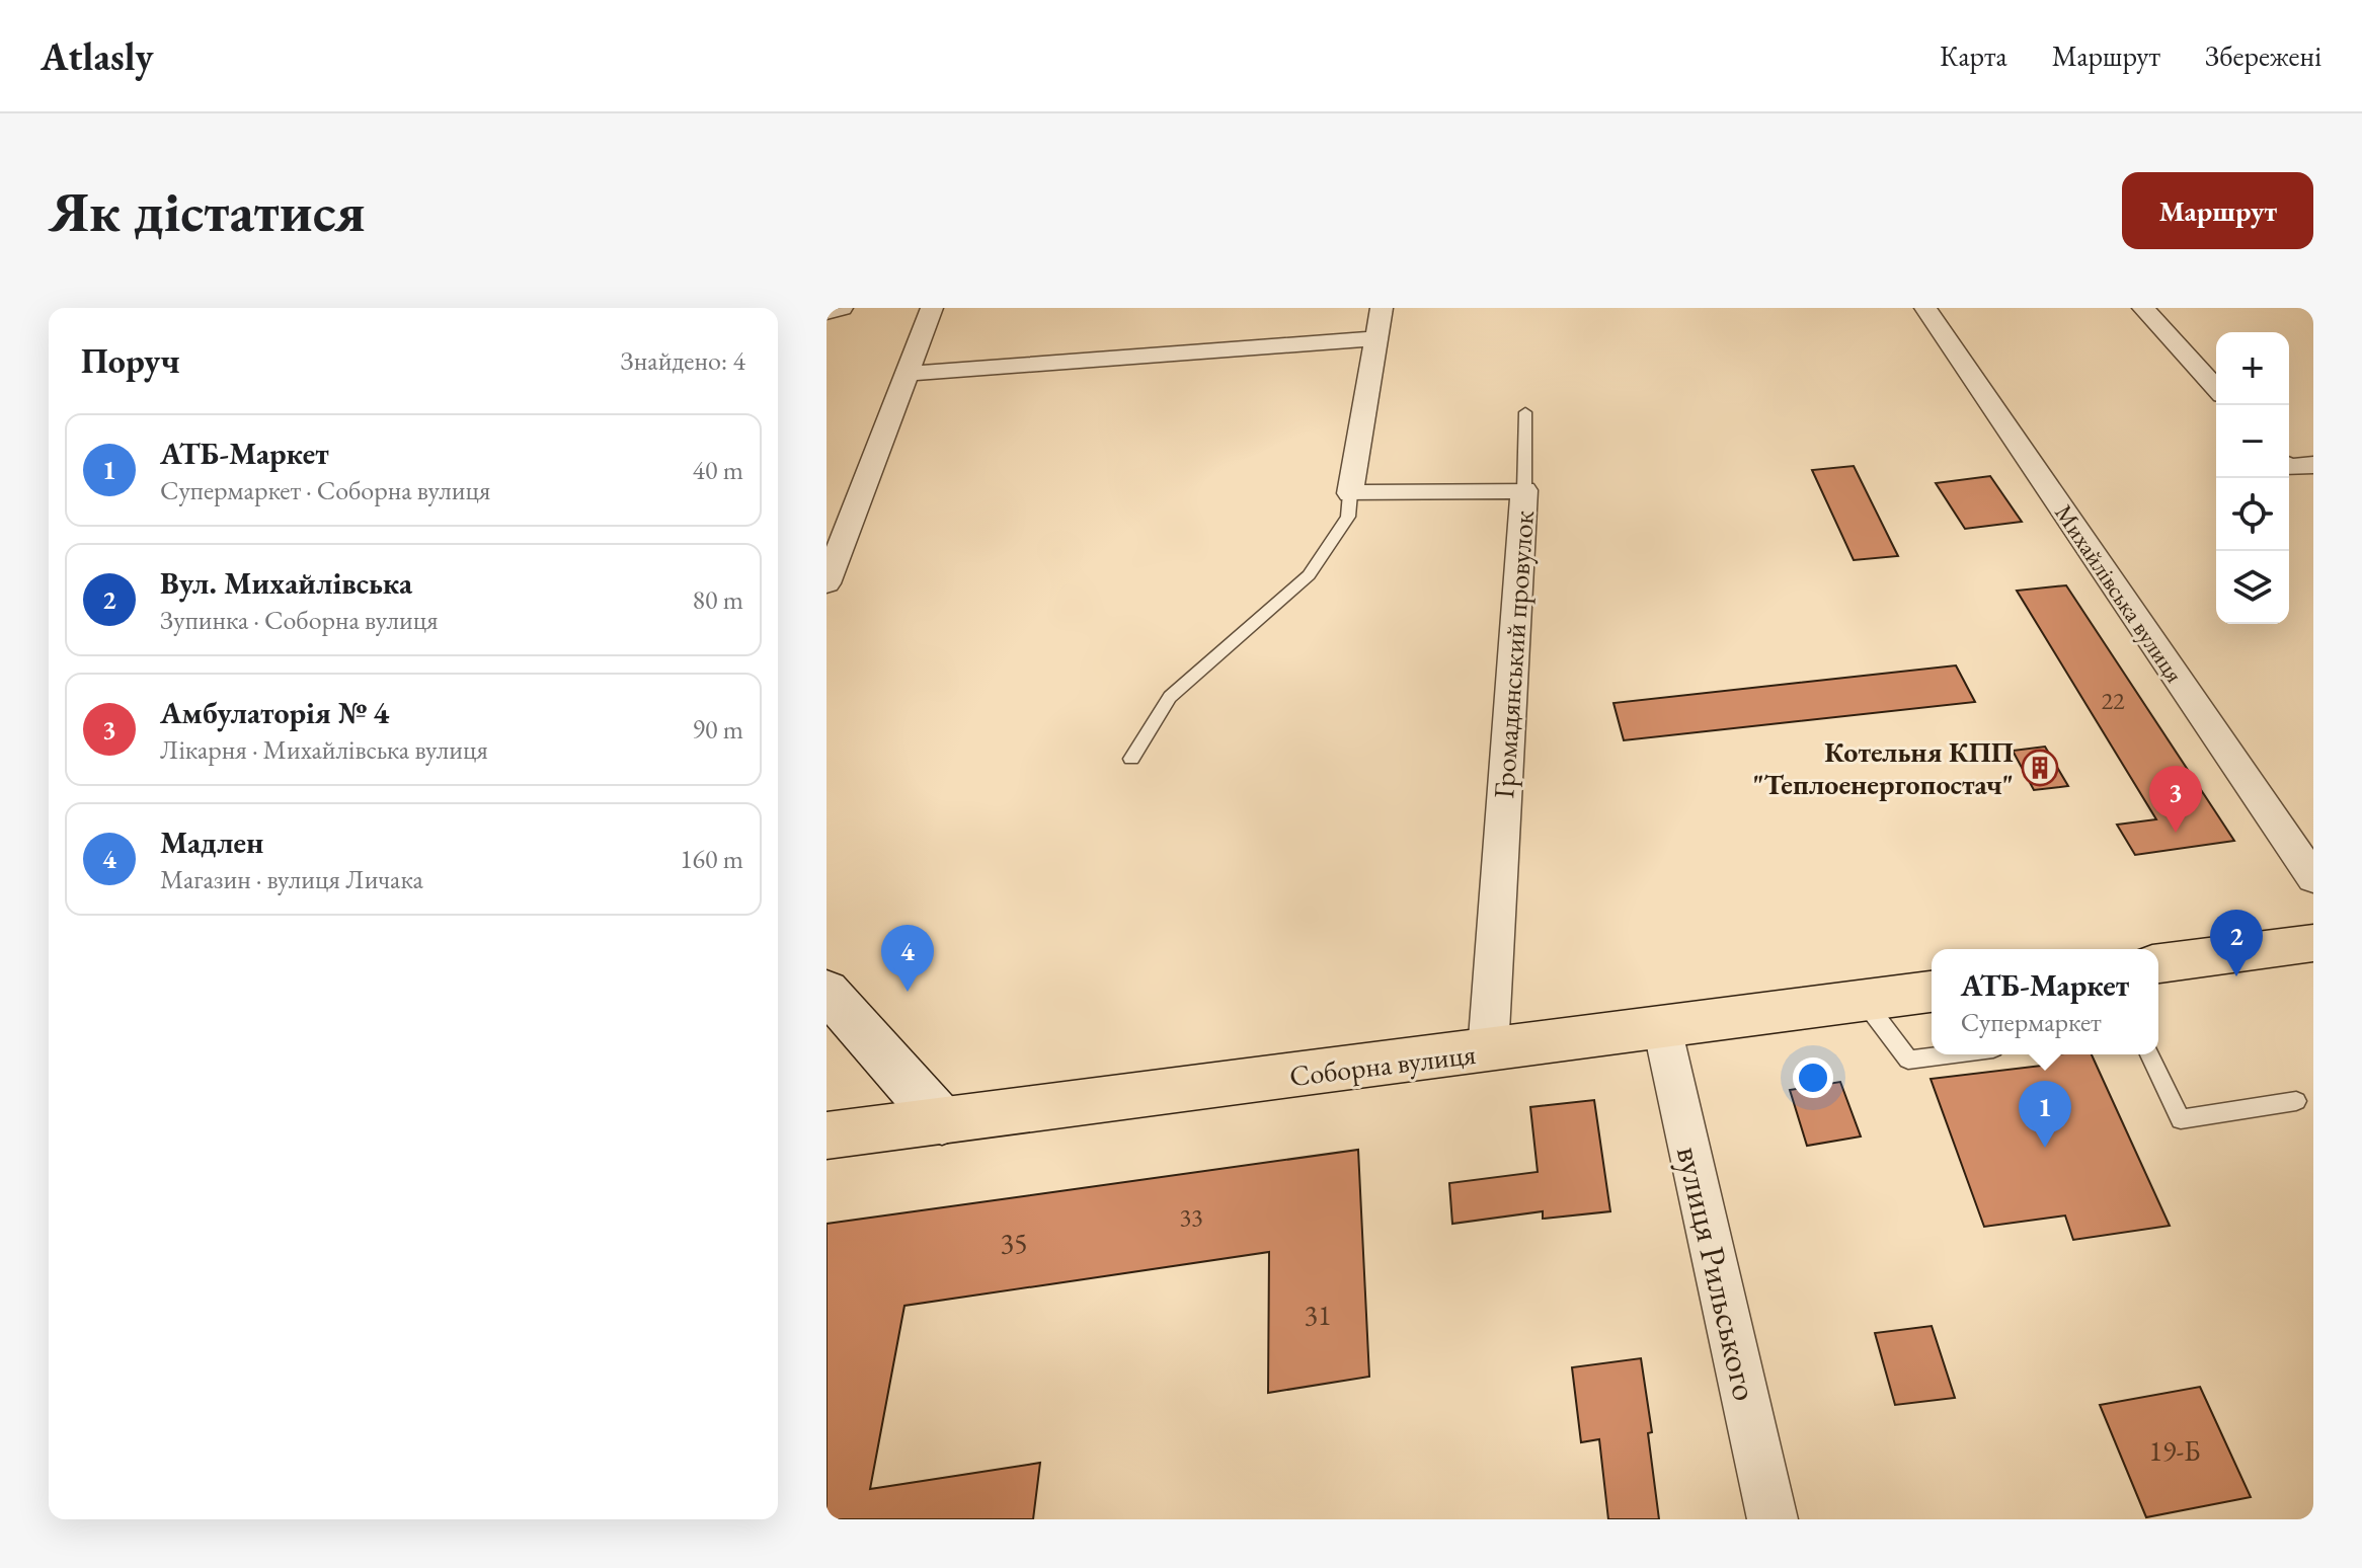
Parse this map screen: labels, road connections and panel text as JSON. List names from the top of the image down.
{
  "streets": {
    "main road": ["Соборна вулиця"],
    "street": ["Михайлівська вулиця", "Громадянський провулок", "вулиця Рильського"]
  },
  "crossings": [
    ["Громадянський провулок", "Соборна вулиця"],
    ["Соборна вулиця", "вулиця Рильського"]
  ],
  "places": {
    "building": ["Котельня КПП \"Теплоенергопостач\""]
  },
  "house_numbers": [
    "22",
    "33",
    "35",
    "31",
    "19-Б"
  ],
  "page": {
    "header": "Atlasly",
    "nav": ["Карта", "Маршрут", "Збережені"],
    "buttons": "Маршрут",
    "title": "Як дістатися",
    "heading": ["Поруч", "Знайдено: 4"],
    "map_buttons": ["+", "−"],
    "list": [
      {
        "mark": "1",
        "name": "АТБ-Маркет",
        "note": "Супермаркет · Соборна вулиця",
        "value": "40 m"
      },
      {
        "mark": "2",
        "name": "Вул. Михайлівська",
        "note": "Зупинка · Соборна вулиця",
        "value": "80 m"
      },
      {
        "mark": "3",
        "name": "Амбулаторія № 4",
        "note": "Лікарня · Михайлівська вулиця",
        "value": "90 m"
      },
      {
        "mark": "4",
        "name": "Мадлен",
        "note": "Магазин · вулиця Личака",
        "value": "160 m"
      }
    ],
    "pins": [
      "3",
      "2",
      "4",
      "1"
    ],
    "popup": ["АТБ-Маркет", "Супермаркет"]
  }
}
